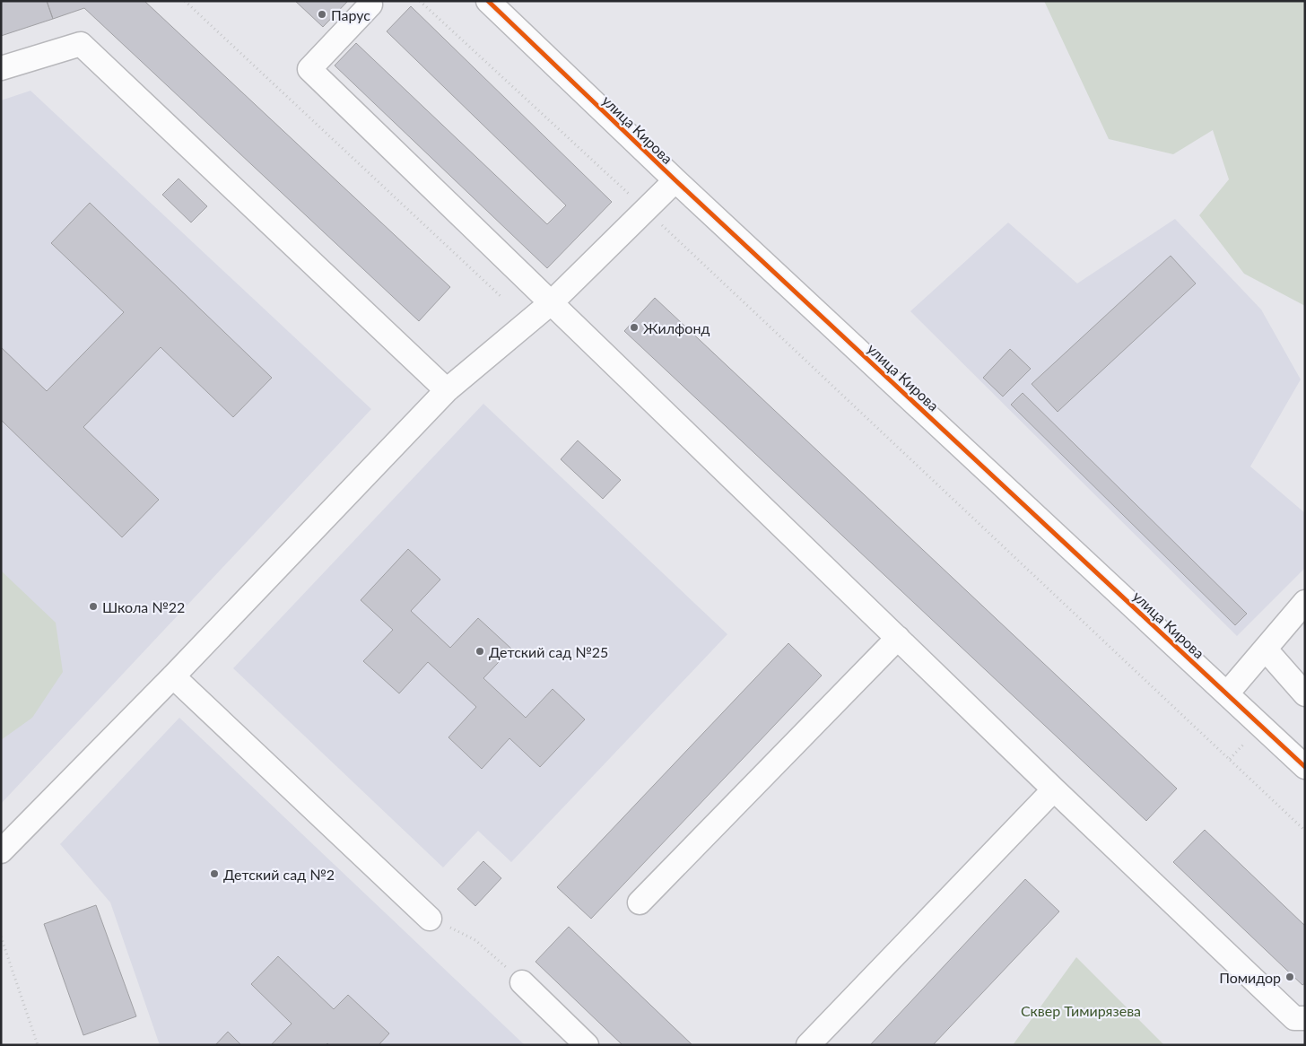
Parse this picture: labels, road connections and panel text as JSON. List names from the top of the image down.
{
  "streets": {
    "street": ["улица Кирова"]
  },
  "parks": ["Сквер Тимирязева"],
  "places": [
    "Парус",
    "Жилфонд",
    "Школа №22",
    "Детский сад №25",
    "Детский сад №2",
    "Помидор"
  ]
}
